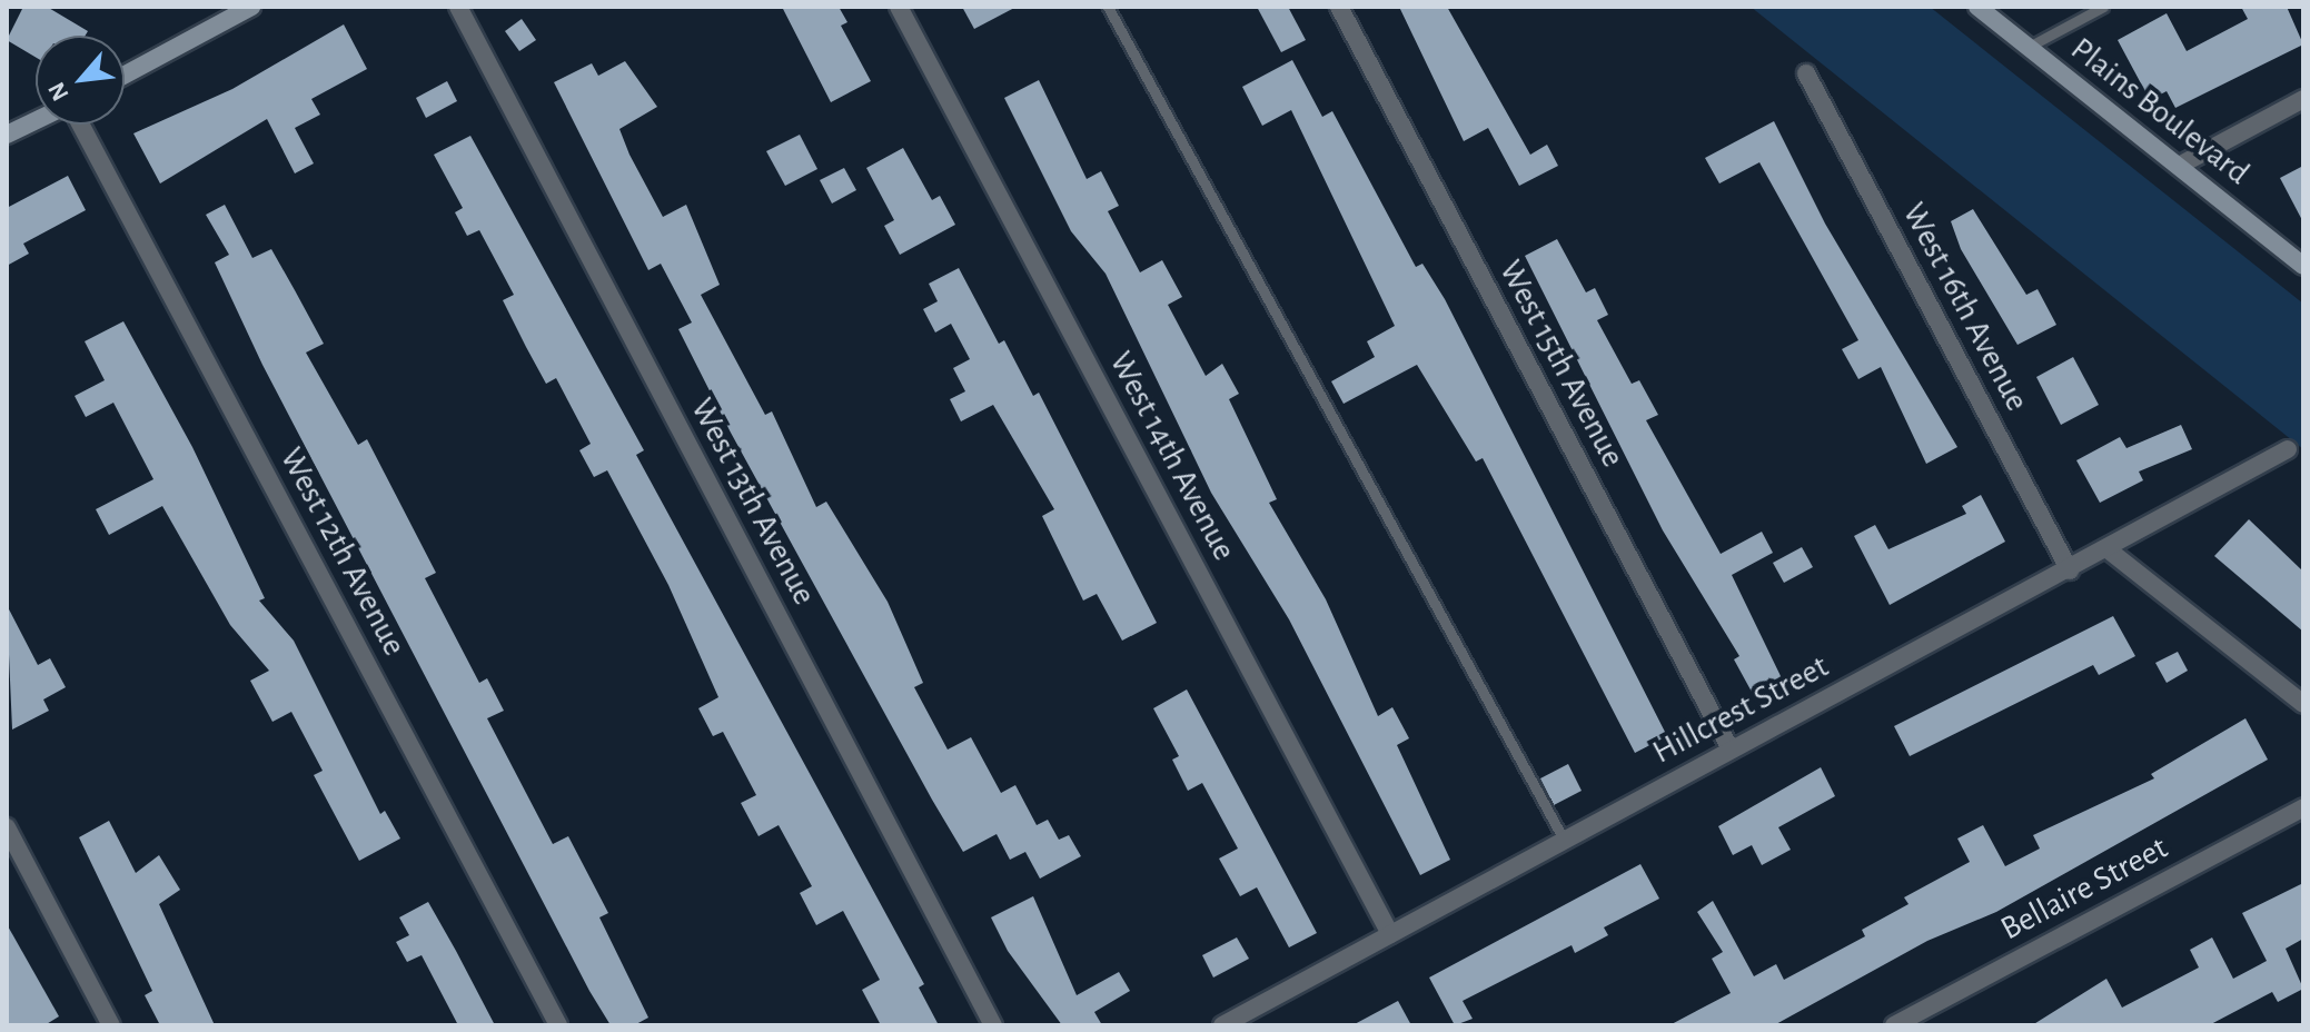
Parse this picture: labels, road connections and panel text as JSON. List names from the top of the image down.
{
  "streets": {
    "main road": ["Plains Boulevard"],
    "street": [
      "West 16th Avenue",
      "West 15th Avenue",
      "West 14th Avenue",
      "West 13th Avenue",
      "West 12th Avenue",
      "Hillcrest Street",
      "Bellaire Street"
    ]
  },
  "crossings": [
    ["West 16th Avenue", "Hillcrest Street"],
    ["West 15th Avenue", "Hillcrest Street"],
    ["West 14th Avenue", "Hillcrest Street"]
  ],
  "north": "bottom left"
}
